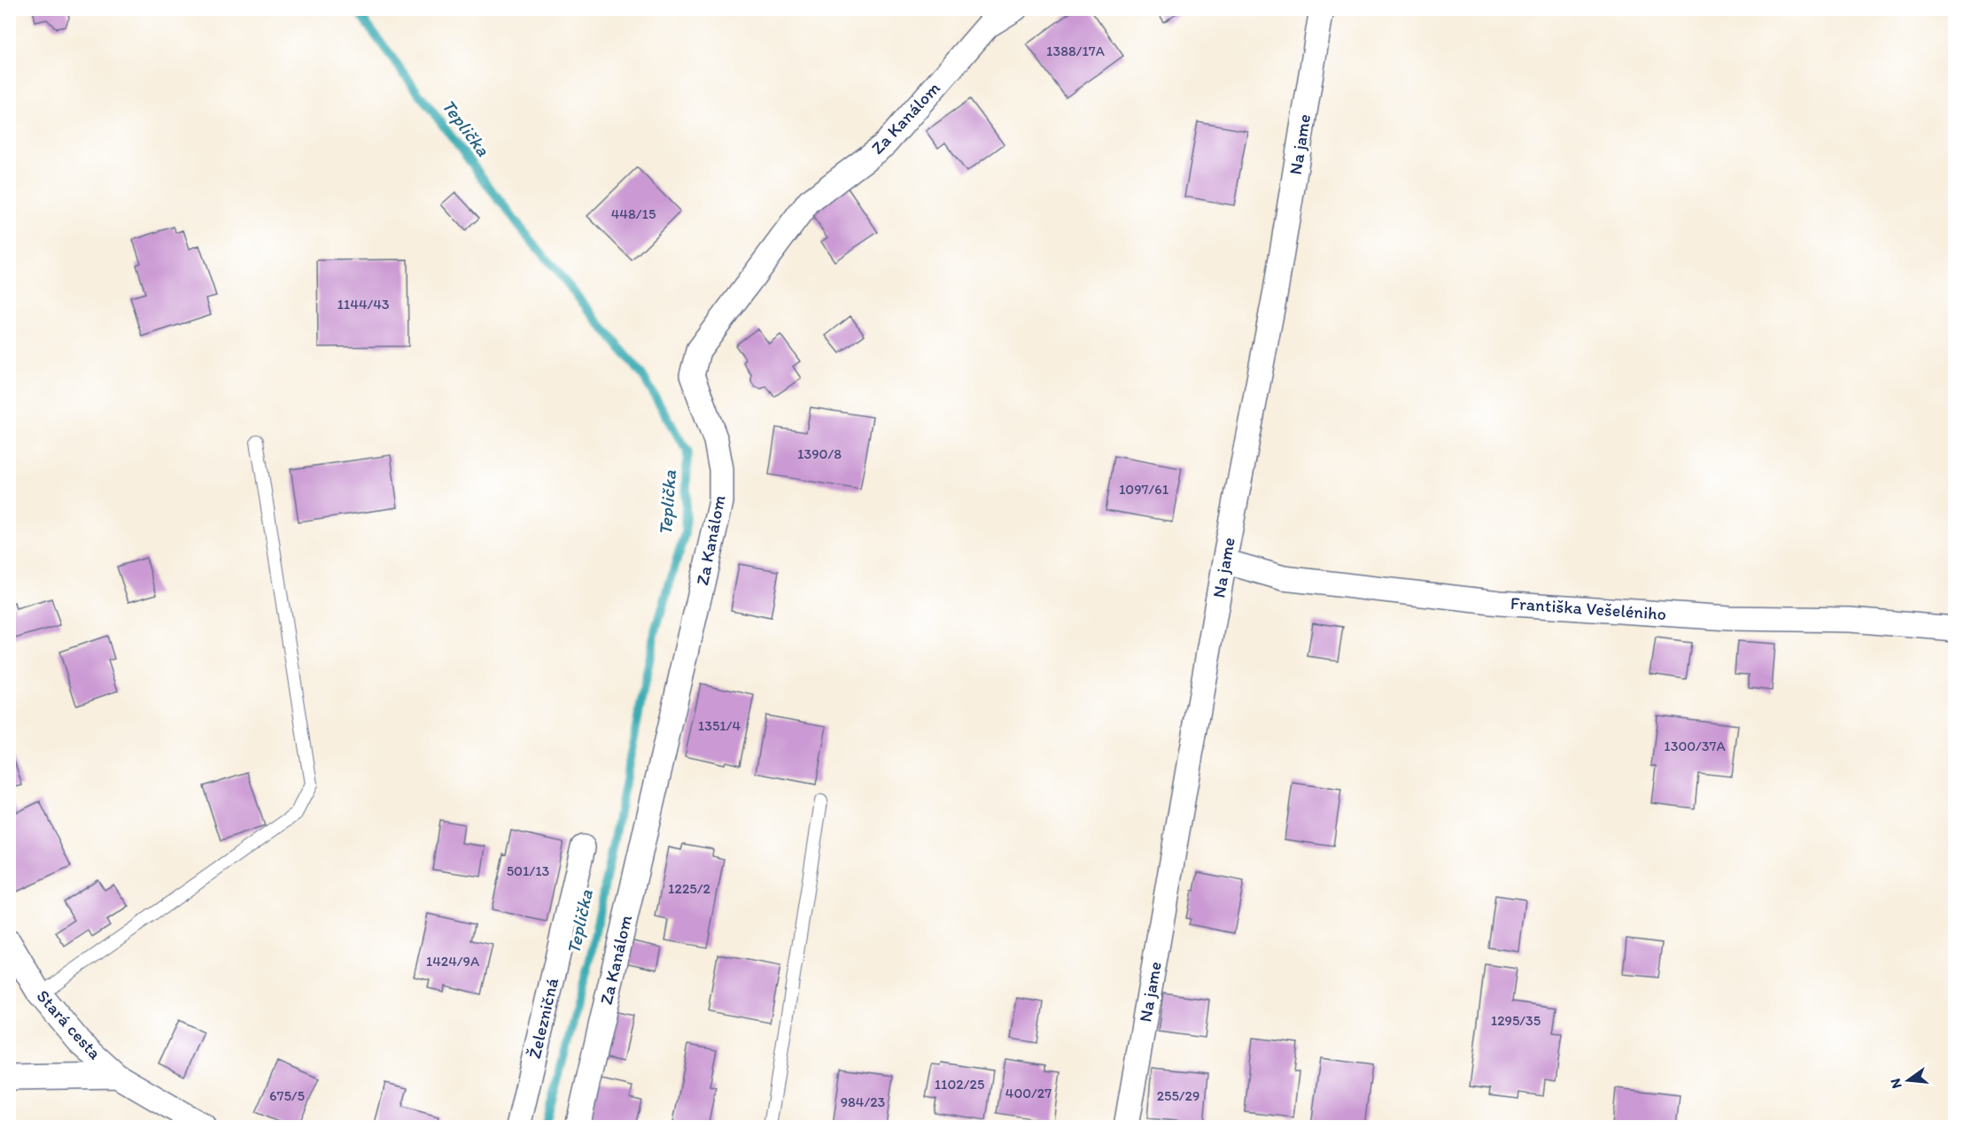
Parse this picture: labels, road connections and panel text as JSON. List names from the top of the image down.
{
  "streets": {
    "street": [
      "Za Kanálom",
      "Na jame",
      "Františka Vešeléniho",
      "Železničná",
      "Stará cesta"
    ]
  },
  "crossings": [
    ["Na jame", "Františka Vešeléniho"]
  ],
  "water": ["Teplička"],
  "house_numbers": [
    "1388/17A",
    "448/15",
    "1144/43",
    "1390/8",
    "1097/61",
    "1351/4",
    "1300/37A",
    "501/13",
    "1225/2",
    "1424/9A",
    "1295/35",
    "1102/25",
    "400/27",
    "675/5",
    "255/29",
    "984/23"
  ],
  "north": "left"
}
